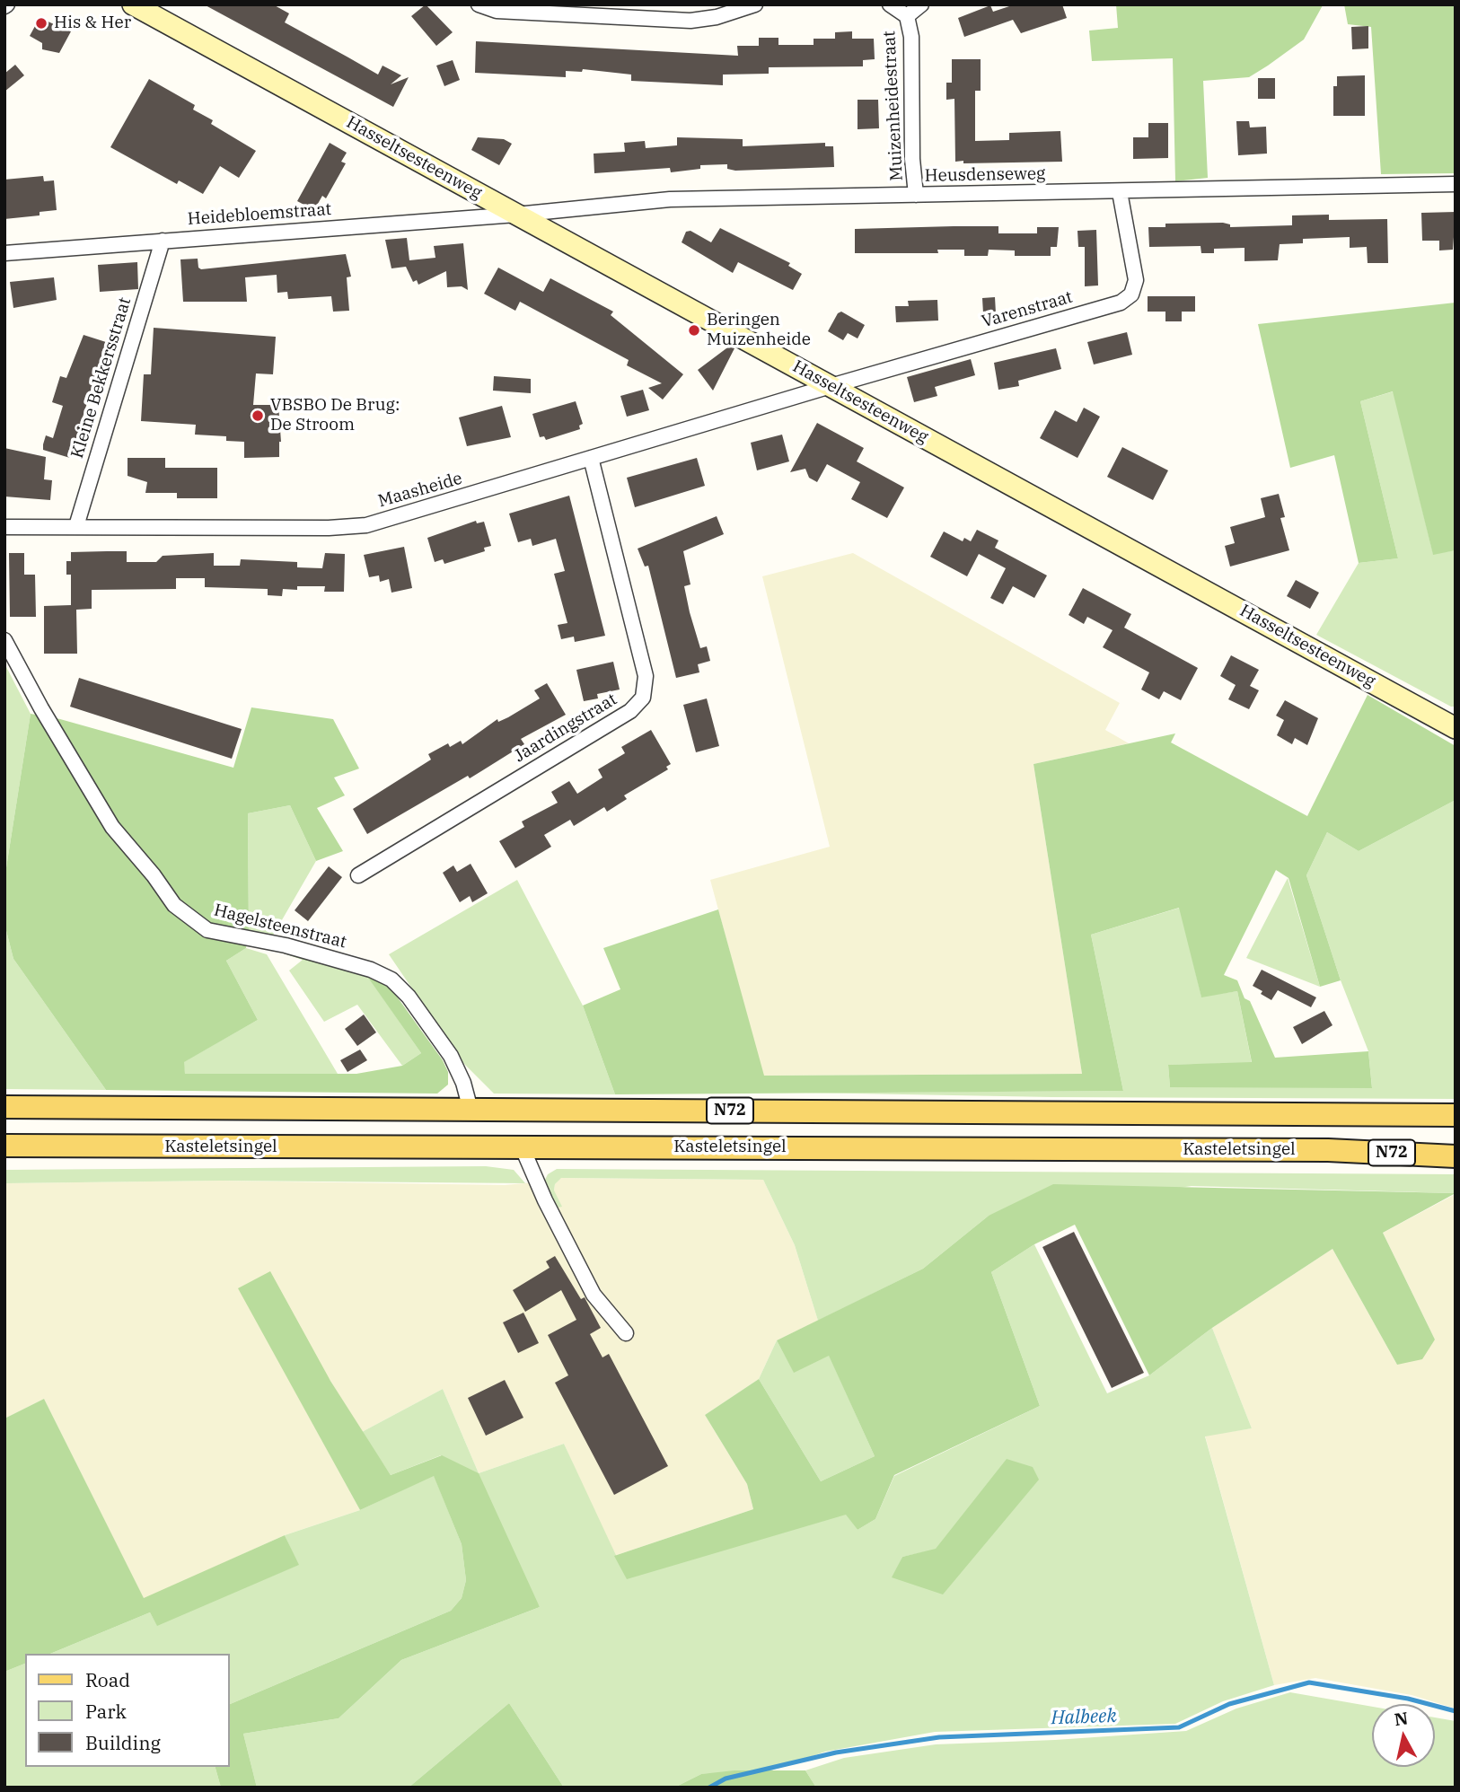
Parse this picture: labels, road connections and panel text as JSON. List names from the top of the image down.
{
  "streets": {
    "main road": ["N72", "Kasteletsingel"],
    "street": [
      "Muizenheidestraat",
      "Hasseltsesteenweg",
      "Heusdenseweg",
      "Heidebloemstraat",
      "Varenstraat",
      "Kleine Bekkersstraat",
      "Maasheide",
      "Jaardingstraat",
      "Hagelsteenstraat"
    ]
  },
  "crossings": [
    ["Muizenheidestraat", "Heusdenseweg"],
    ["Hasseltsesteenweg", "Heusdenseweg"],
    ["Hasseltsesteenweg", "Heidebloemstraat"],
    ["Hasseltsesteenweg", "Varenstraat"],
    ["Hasseltsesteenweg", "Maasheide"],
    ["Heusdenseweg", "Heidebloemstraat"],
    ["Heusdenseweg", "Varenstraat"],
    ["Heidebloemstraat", "Kleine Bekkersstraat"],
    ["Varenstraat", "Maasheide"],
    ["Kleine Bekkersstraat", "Maasheide"],
    ["Maasheide", "Jaardingstraat"],
    ["Hagelsteenstraat", "N72"]
  ],
  "water": ["Halbeek"],
  "places": ["His & Her", "Beringen Muizenheide", "VBSBO De Brug: De Stroom"],
  "legend": ["Road", "Park", "Building"],
  "north": "top"
}
